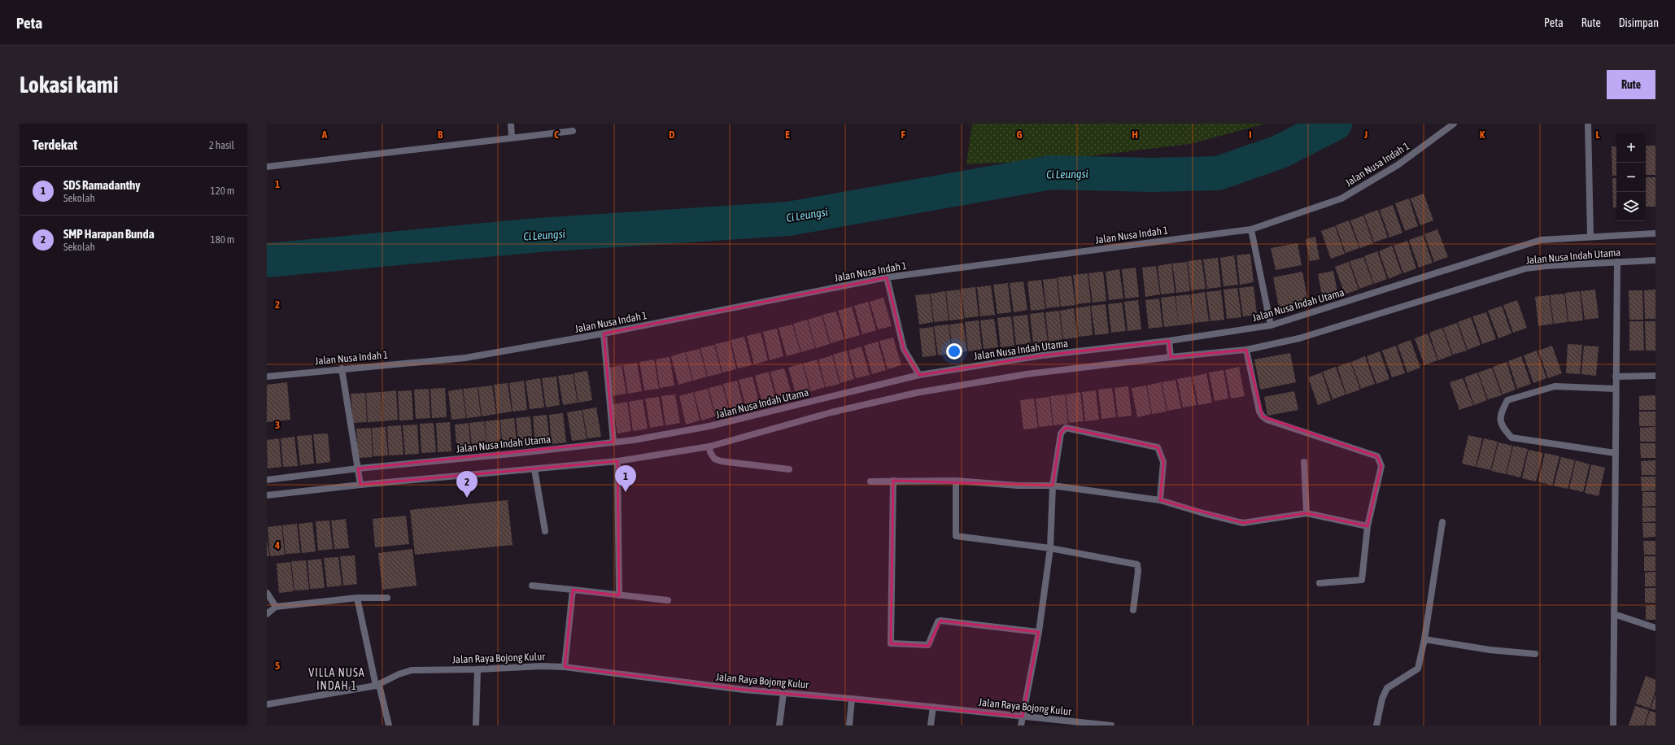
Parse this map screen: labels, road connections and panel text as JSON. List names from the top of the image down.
{
  "streets": {
    "street": ["Jalan Nusa Indah 1", "Jalan Nusa Indah Utama", "Jalan Raya Bojong Kulur"]
  },
  "districts": ["VILLA NUSA INDAH 1"],
  "water": ["Ci Leungsi"],
  "page": {
    "header": "Peta",
    "nav": ["Peta", "Rute", "Disimpan"],
    "buttons": "Rute",
    "title": "Lokasi kami",
    "heading": ["Terdekat", "2 hasil"],
    "map_buttons": ["+", "−"],
    "list": [
      {
        "mark": "1",
        "name": "SDS Ramadanthy",
        "note": "Sekolah",
        "value": "120 m"
      },
      {
        "mark": "2",
        "name": "SMP Harapan Bunda",
        "note": "Sekolah",
        "value": "180 m"
      }
    ],
    "pins": ["1", "2"]
  },
  "grid": {
    "columns": [
      "A",
      "B",
      "C",
      "D",
      "E",
      "F",
      "G",
      "H",
      "I",
      "J",
      "K",
      "L"
    ],
    "rows": [
      "1",
      "2",
      "3",
      "4",
      "5"
    ]
  }
}
